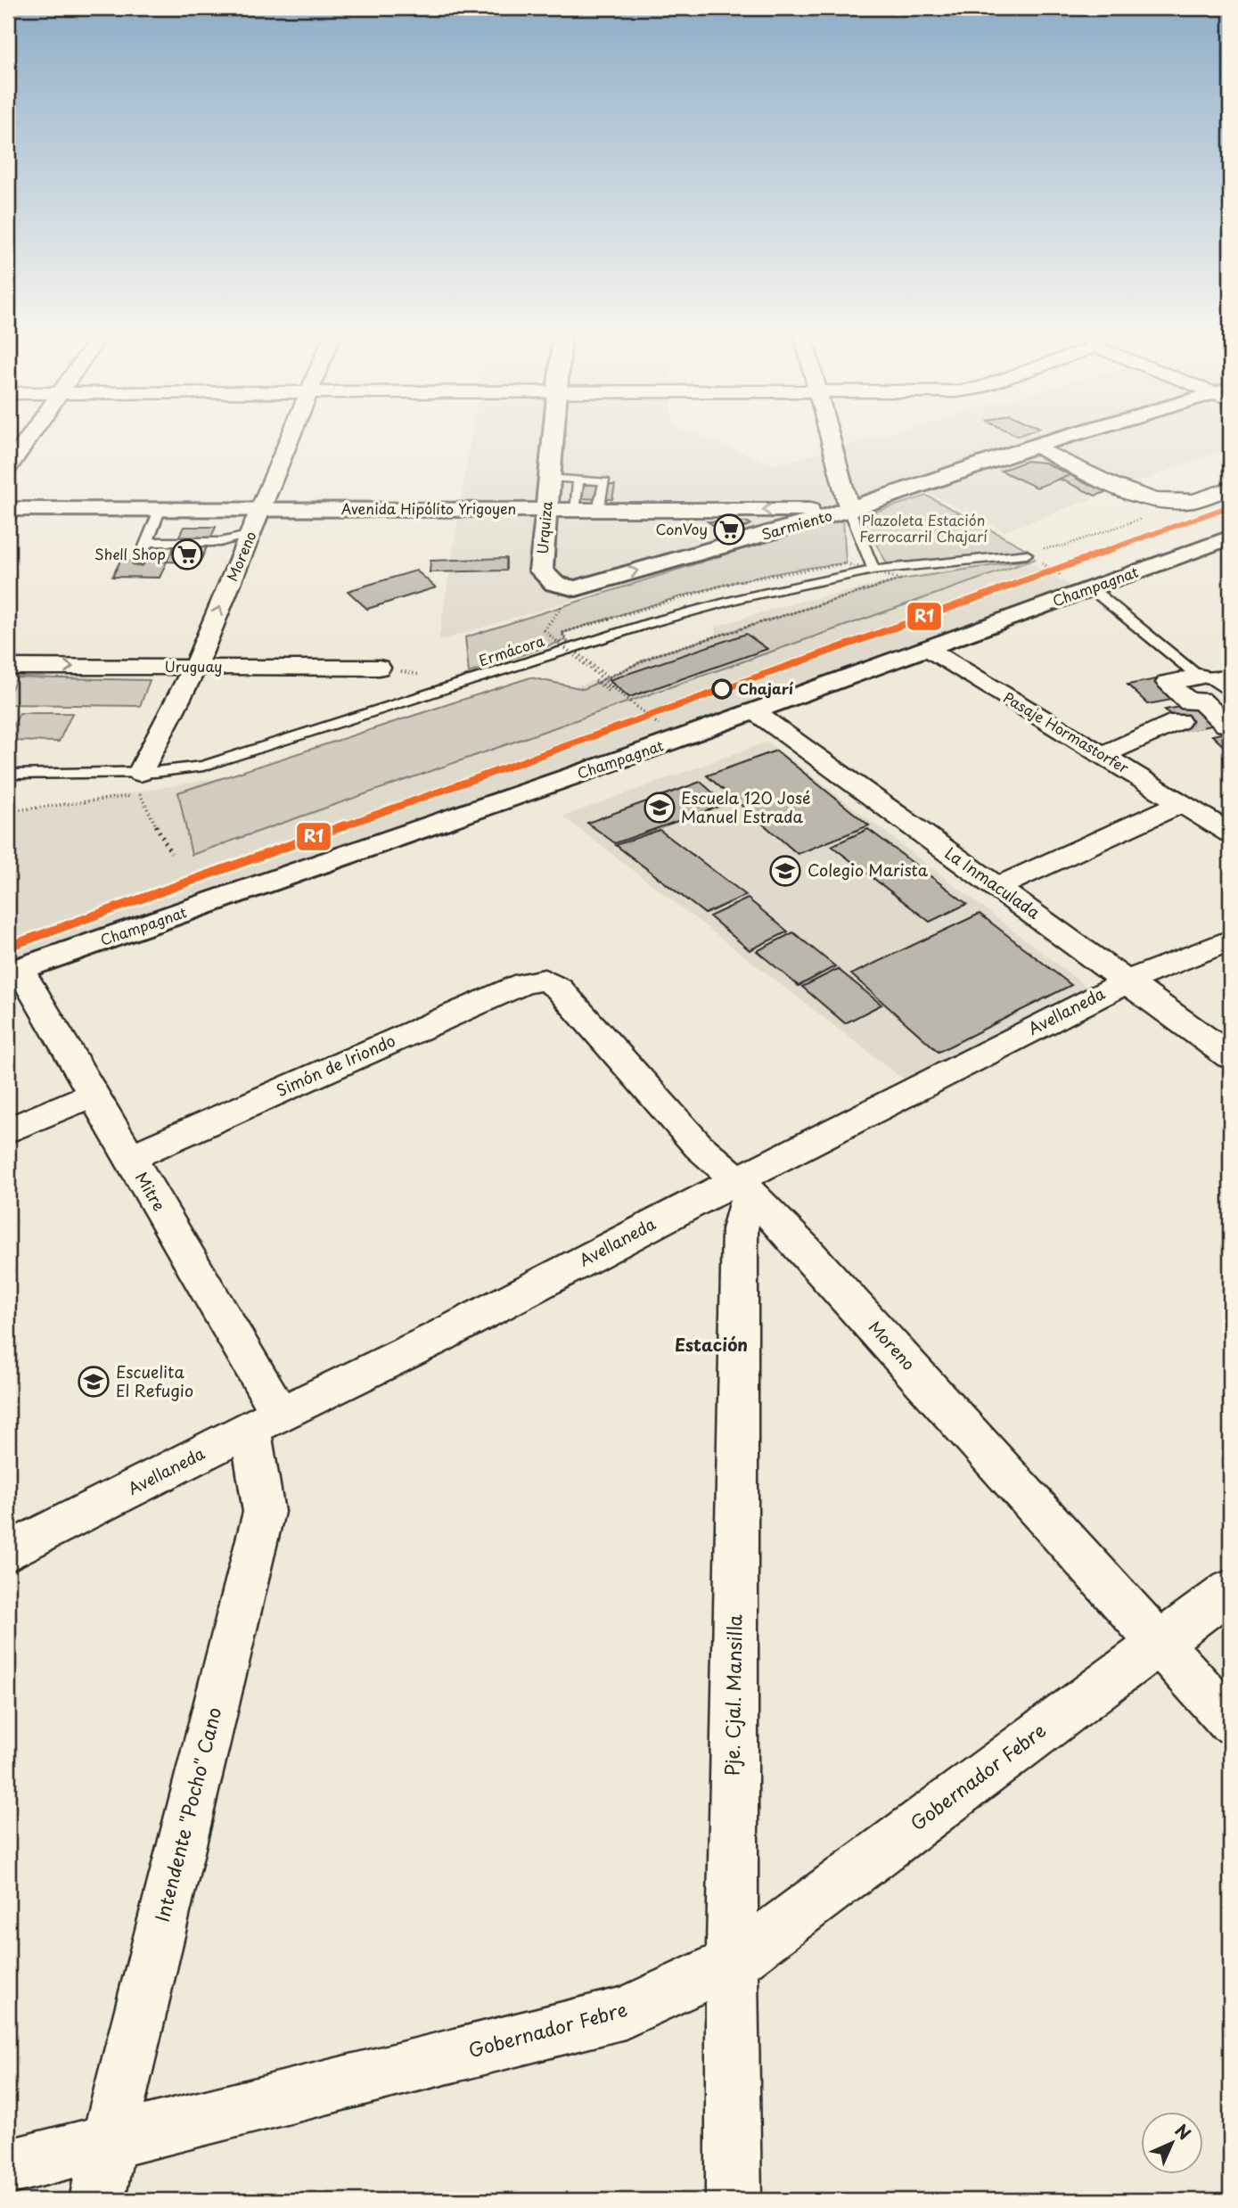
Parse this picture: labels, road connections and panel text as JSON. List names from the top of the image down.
{
  "streets": {
    "street": [
      "Avenida Hipólito Yrigoyen",
      "Sarmiento",
      "Urquiza",
      "Moreno",
      "Champagnat",
      "Uruguay",
      "Pasaje Hormastorfer",
      "La Inmaculada",
      "Avellaneda",
      "Simón de Iriondo",
      "Mitre",
      "Pje. Cjal. Mansilla",
      "Gobernador Febre",
      "Intendente \"Pocho\" Cano"
    ],
    "lane": ["Ermácora"]
  },
  "crossings": [
    ["Avenida Hipólito Yrigoyen", "Sarmiento"],
    ["Avenida Hipólito Yrigoyen", "Urquiza"],
    ["Avenida Hipólito Yrigoyen", "Moreno"],
    ["Sarmiento", "Urquiza"],
    ["Moreno", "Ermácora"],
    ["Moreno", "Uruguay"],
    ["Moreno", "Avellaneda"],
    ["Moreno", "Simón de Iriondo"],
    ["Moreno", "Pje. Cjal. Mansilla"],
    ["Moreno", "Gobernador Febre"],
    ["Champagnat", "Pasaje Hormastorfer"],
    ["Champagnat", "La Inmaculada"],
    ["Champagnat", "Mitre"],
    ["La Inmaculada", "Avellaneda"],
    ["Avellaneda", "Mitre"],
    ["Avellaneda", "Pje. Cjal. Mansilla"],
    ["Avellaneda", "Intendente \"Pocho\" Cano"],
    ["Simón de Iriondo", "Mitre"],
    ["Mitre", "Intendente \"Pocho\" Cano"],
    ["Pje. Cjal. Mansilla", "Gobernador Febre"],
    ["Gobernador Febre", "Intendente \"Pocho\" Cano"]
  ],
  "one_way": ["Sarmiento", "Uruguay"],
  "districts": ["Estación"],
  "parks": ["Plazoleta Estación Ferrocarril Chajarí"],
  "places": {
    "supermarket": ["ConVoy", "Shell Shop"],
    "other": ["Chajarí"],
    "school or university": ["Escuela 120 José Manuel Estrada", "Colegio Marista", "Escuelita El Refugio"]
  },
  "lines": ["transit line R1"],
  "north": "top right"
}
